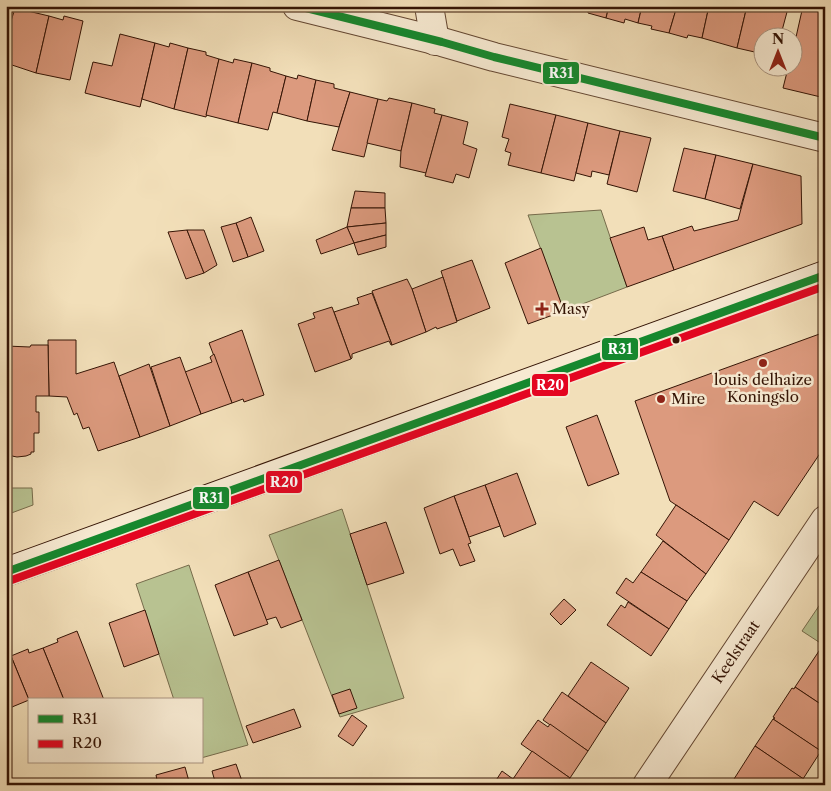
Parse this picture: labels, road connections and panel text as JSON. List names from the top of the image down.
{
  "streets": {
    "street": ["Keelstraat"]
  },
  "places": {
    "health": ["Masy"],
    "other": ["louis delhaize Koningslo", "Mire"]
  },
  "lines": ["transit line R31", "transit line R20"],
  "legend": ["R31", "R20"],
  "north": "top"
}
